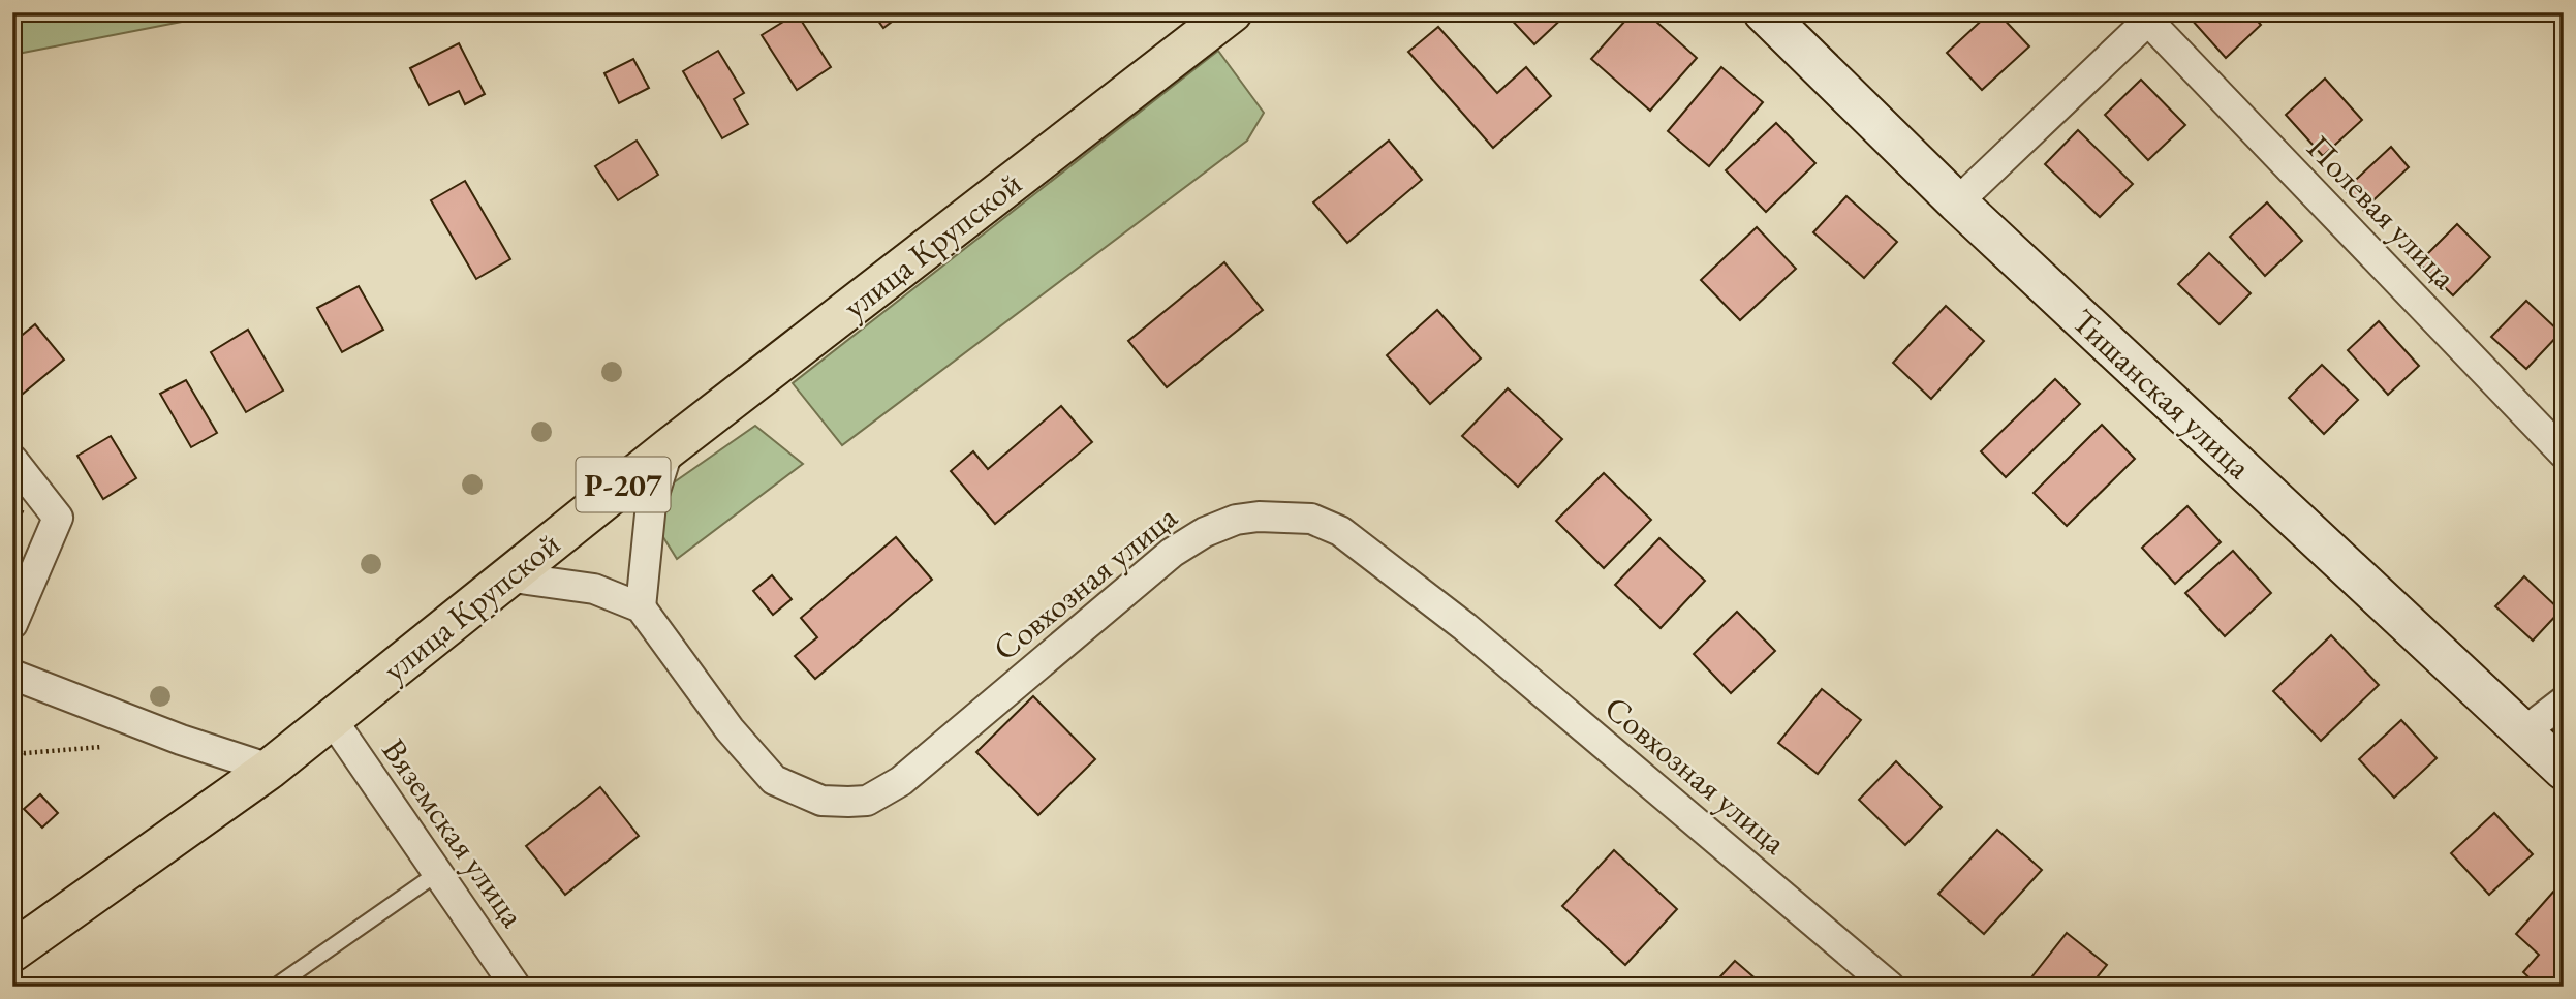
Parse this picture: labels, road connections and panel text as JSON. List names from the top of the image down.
{
  "streets": {
    "main road": ["улица Крупской", "Тишанская улица", "Р-207"],
    "street": ["Полевая улица", "Совхозная улица", "Вяземская улица"]
  },
  "crossings": [
    ["улица Крупской", "Вяземская улица"]
  ]
}
